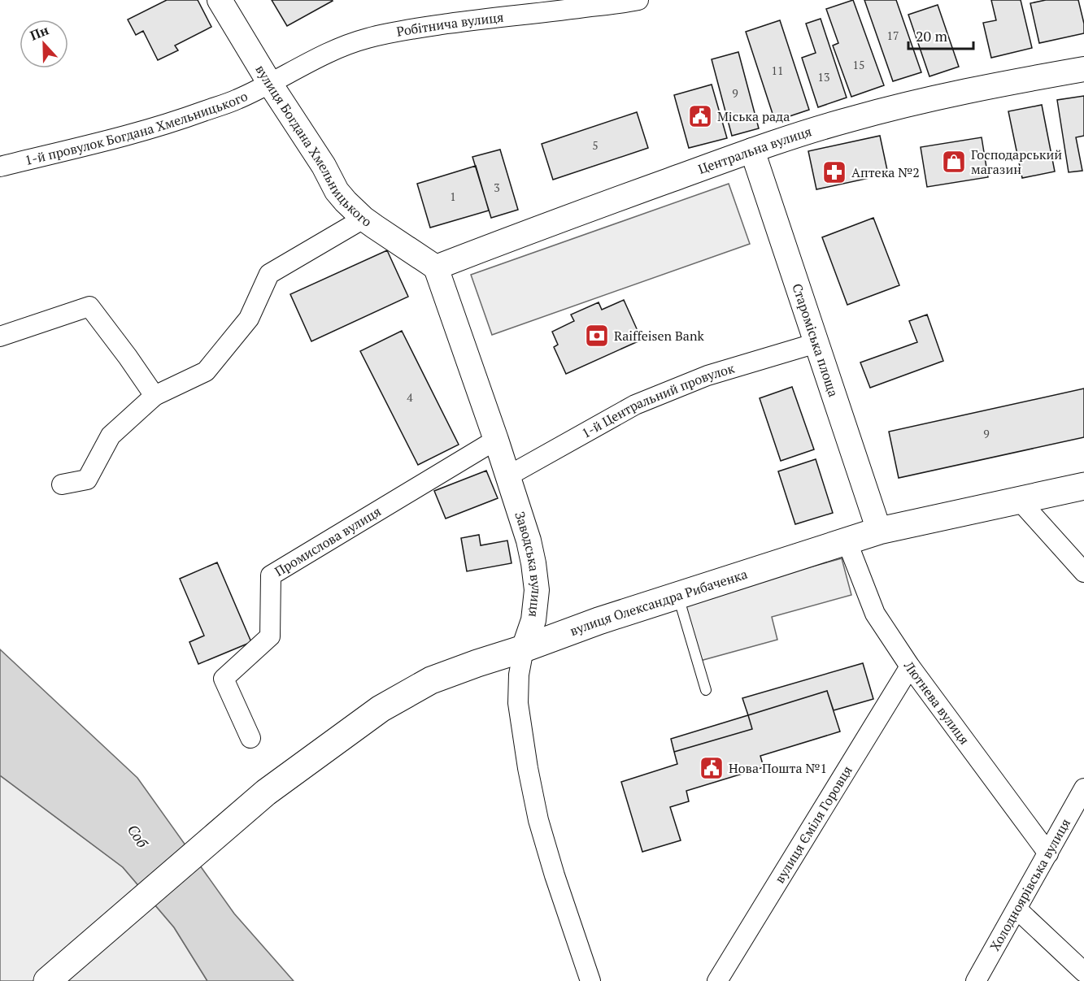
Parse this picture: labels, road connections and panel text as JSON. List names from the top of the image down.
{
  "streets": {
    "highway": ["вулиця Олександра Рибаченка"],
    "street": [
      "Робітнича вулиця",
      "1-й провулок Богдана Хмельницького",
      "вулиця Богдана Хмельницького",
      "Центральна вулиця",
      "Староміська площа",
      "1-й Центральний провулок",
      "Промислова вулиця",
      "Заводська вулиця",
      "Лютнева вулиця",
      "вулиця Єміля Горовця",
      "Холодноярівська вулиця"
    ]
  },
  "crossings": [
    ["Робітнича вулиця", "1-й провулок Богдана Хмельницького"],
    ["Робітнича вулиця", "вулиця Богдана Хмельницького"],
    ["1-й провулок Богдана Хмельницького", "вулиця Богдана Хмельницького"],
    ["вулиця Богдана Хмельницького", "Центральна вулиця"],
    ["вулиця Богдана Хмельницького", "Заводська вулиця"],
    ["Центральна вулиця", "Староміська площа"],
    ["Центральна вулиця", "Заводська вулиця"],
    ["Староміська площа", "1-й Центральний провулок"],
    ["Староміська площа", "вулиця Олександра Рибаченка"],
    ["1-й Центральний провулок", "Заводська вулиця"],
    ["Промислова вулиця", "Заводська вулиця"],
    ["Заводська вулиця", "вулиця Олександра Рибаченка"],
    ["вулиця Олександра Рибаченка", "Лютнева вулиця"],
    ["Лютнева вулиця", "вулиця Єміля Горовця"],
    ["Лютнева вулиця", "Холодноярівська вулиця"]
  ],
  "water": ["Соб"],
  "places": {
    "public building": ["Міська рада", "Нова Пошта №1"],
    "shop": ["Господарський магазин"],
    "pharmacy": ["Аптека №2"],
    "bank": ["Raiffeisen Bank"]
  },
  "house_numbers": [
    "17",
    "15",
    "11",
    "13",
    "9",
    "5",
    "3",
    "1",
    "4",
    "9"
  ],
  "scale_bar": "20 m",
  "north": "top"
}
